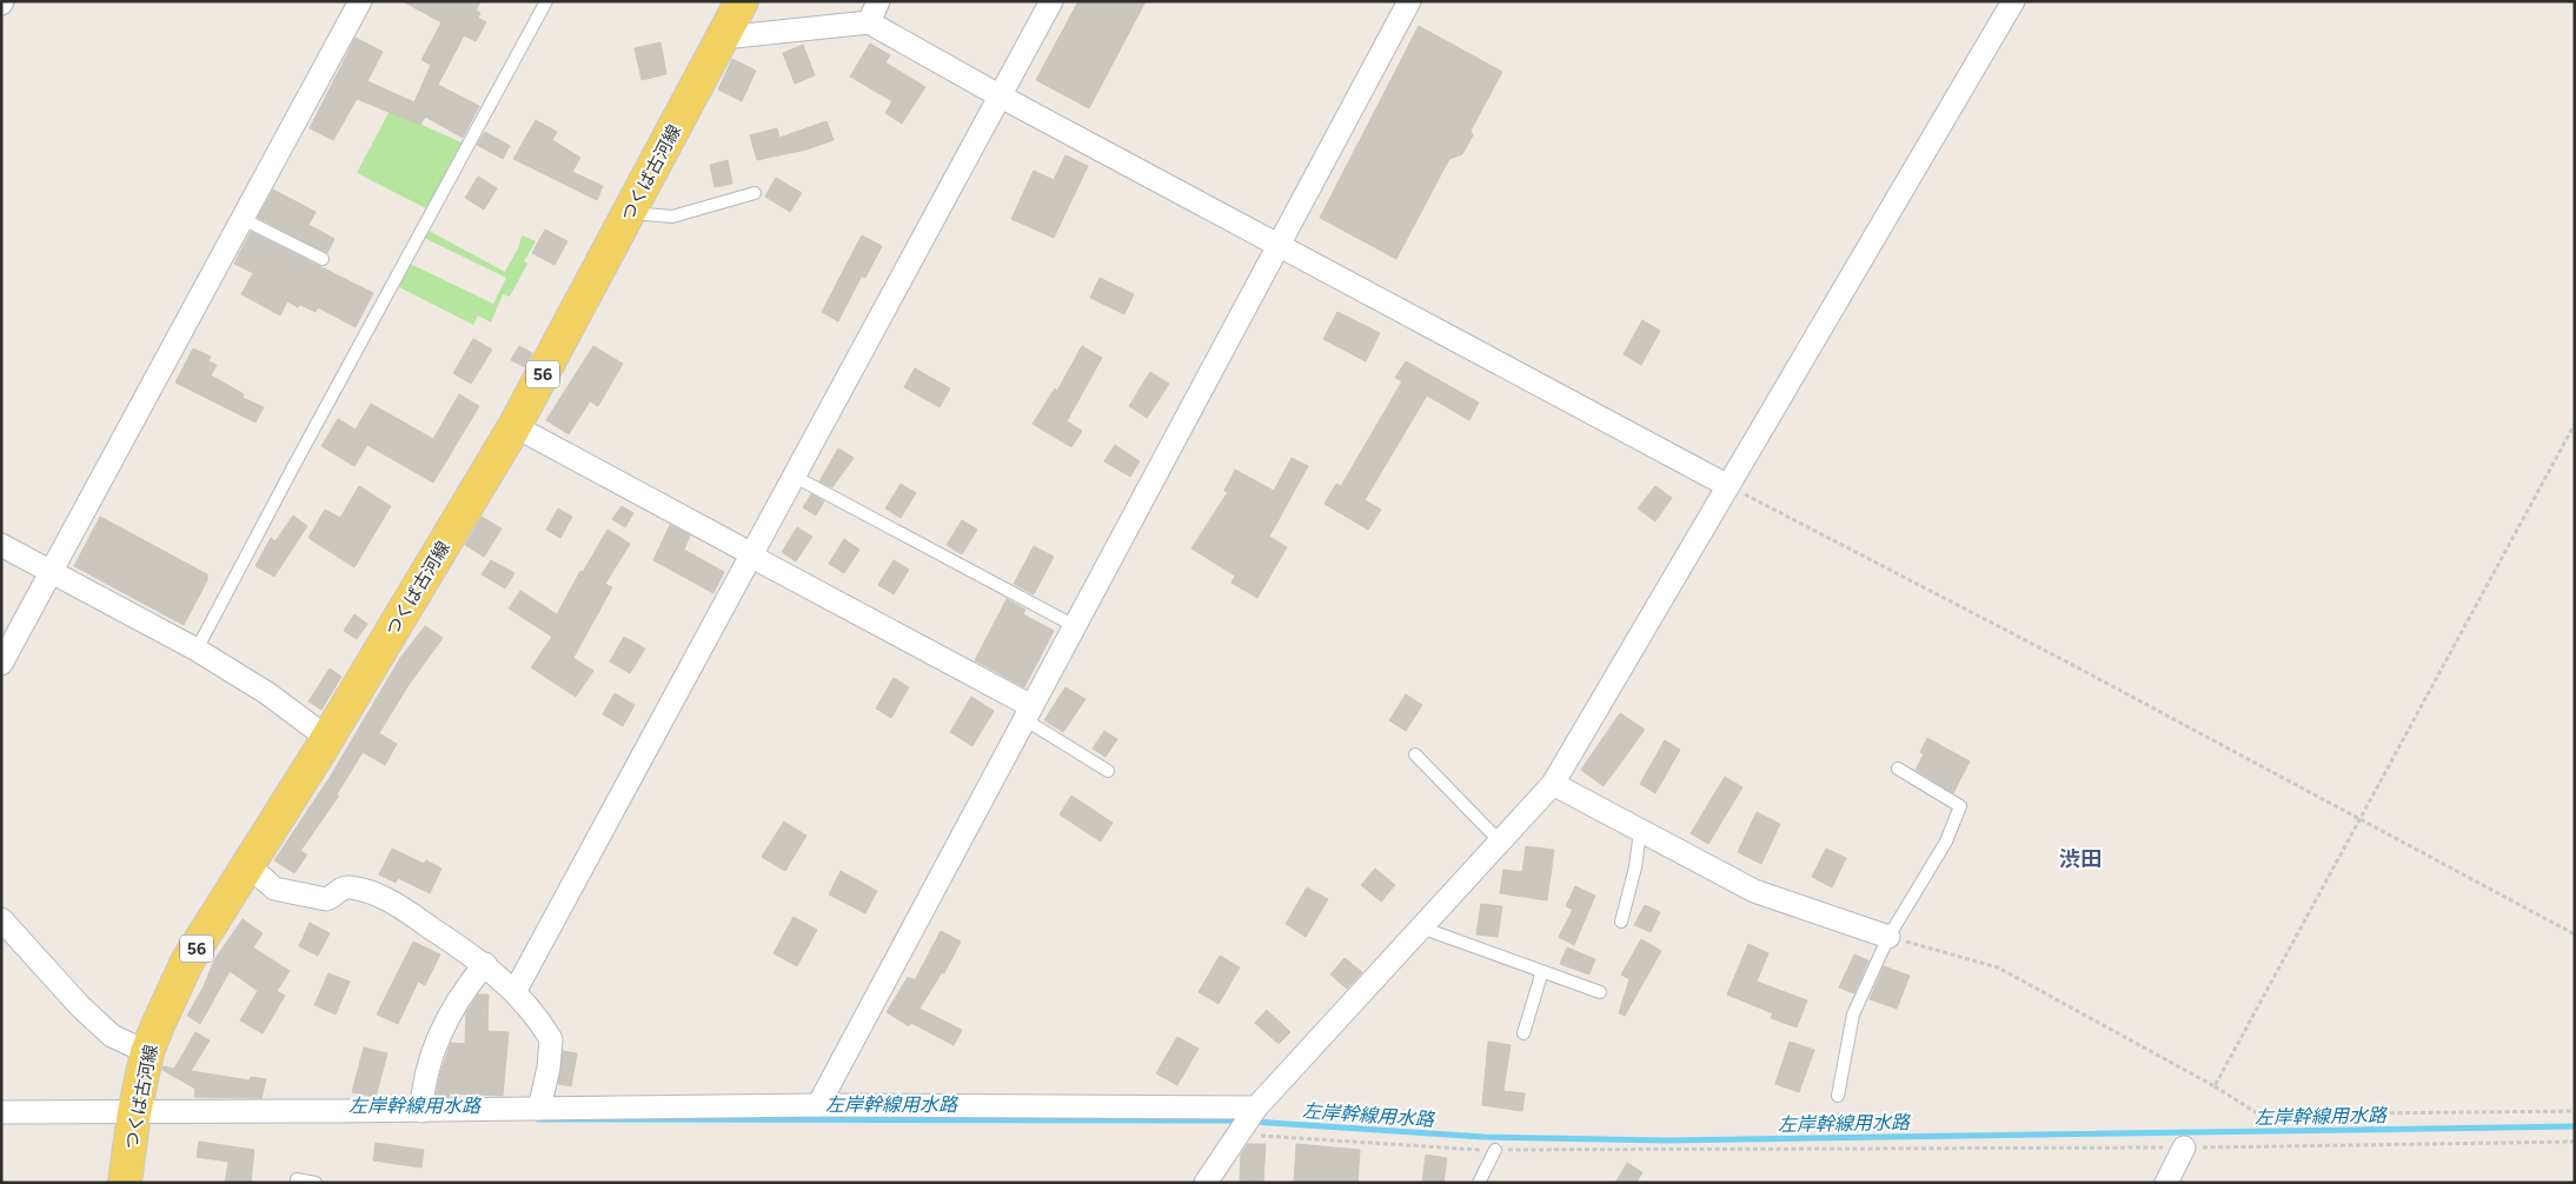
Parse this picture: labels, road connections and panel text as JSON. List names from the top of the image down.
{
  "streets": {
    "main road": ["つくば古河線", "56"]
  },
  "districts": ["渋田"],
  "water": ["左岸幹線用水路"]
}
